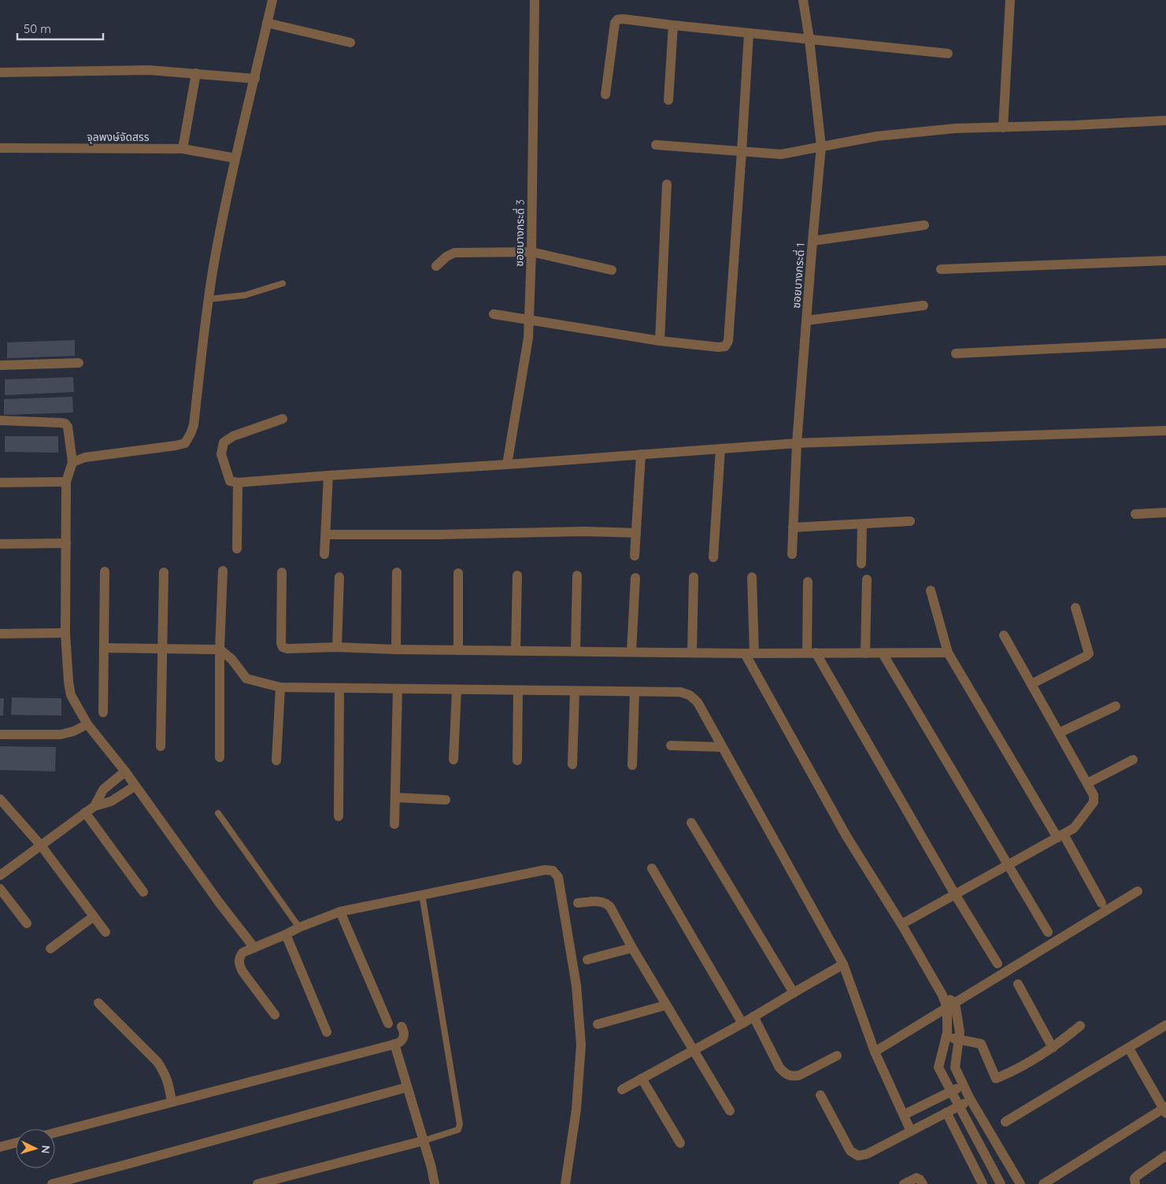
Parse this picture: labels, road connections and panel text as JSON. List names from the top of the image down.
{
  "streets": {
    "street": ["จุลพงษ์จัดสรร", "ซอยบางกระดี่ 3", "ซอยบางกระดี่ 1"]
  },
  "scale_bar": "50 m",
  "north": "right"
}
